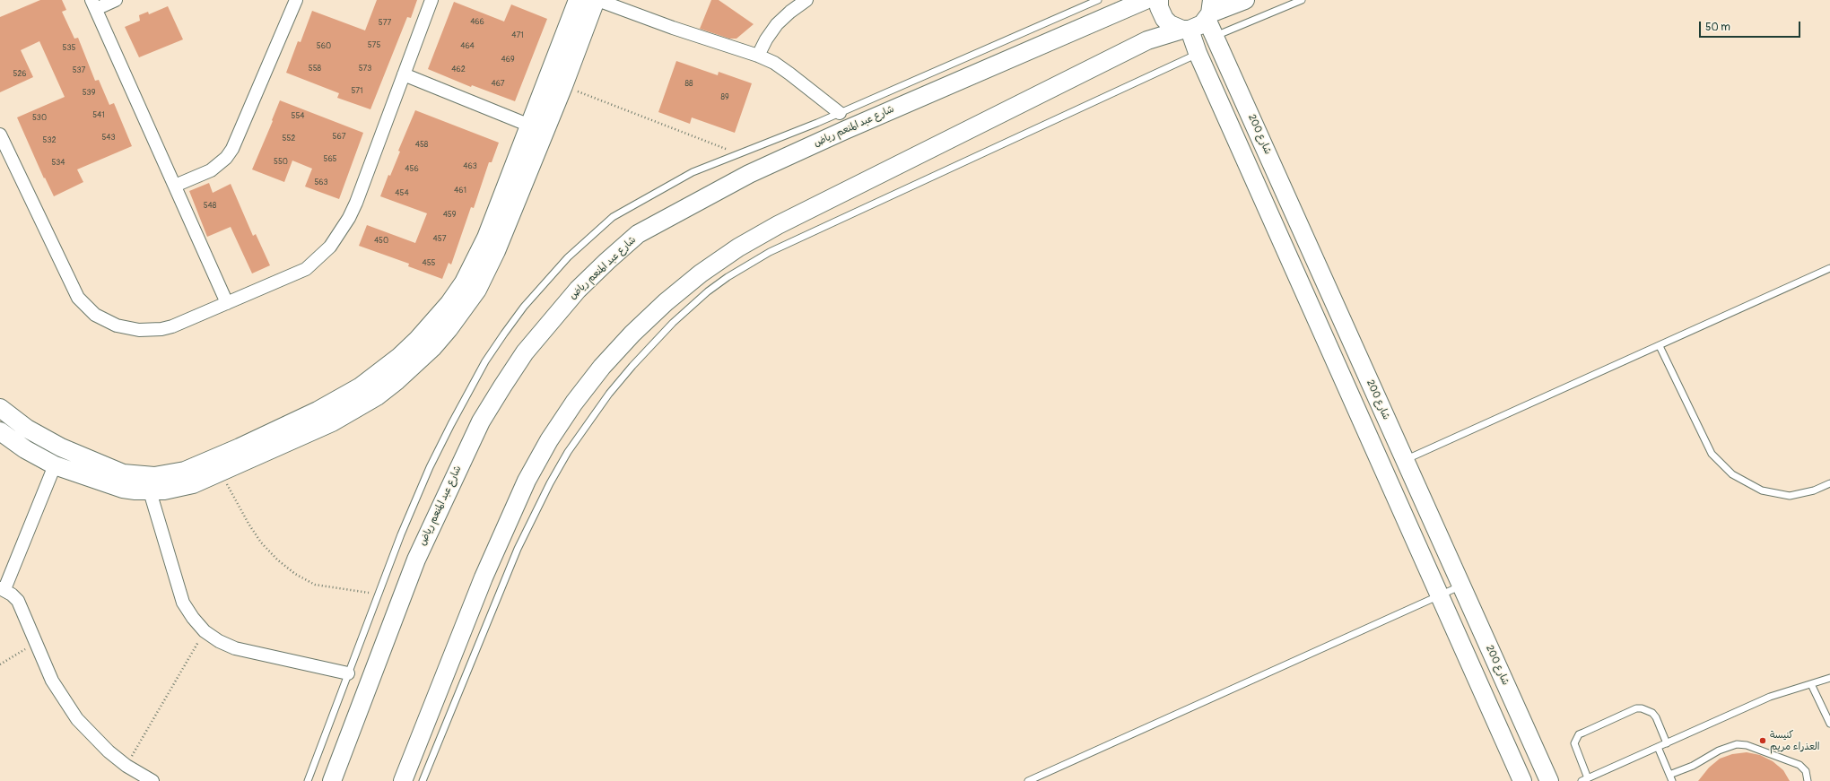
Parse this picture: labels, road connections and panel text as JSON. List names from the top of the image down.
{
  "streets": {
    "street": ["شارع عبد المنعم رياض", "شارع 200"]
  },
  "places": ["كنيسة العذراء مريم"],
  "house_numbers": [
    "466",
    "577",
    "471",
    "575",
    "560",
    "464",
    "535",
    "469",
    "558",
    "573",
    "462",
    "537",
    "526",
    "467",
    "88",
    "571",
    "539",
    "89",
    "541",
    "554",
    "530",
    "567",
    "543",
    "552",
    "532",
    "458",
    "565",
    "550",
    "534",
    "463",
    "456",
    "563",
    "461",
    "454",
    "548",
    "459",
    "457",
    "450",
    "455"
  ],
  "scale_bar": "50 m"
}
